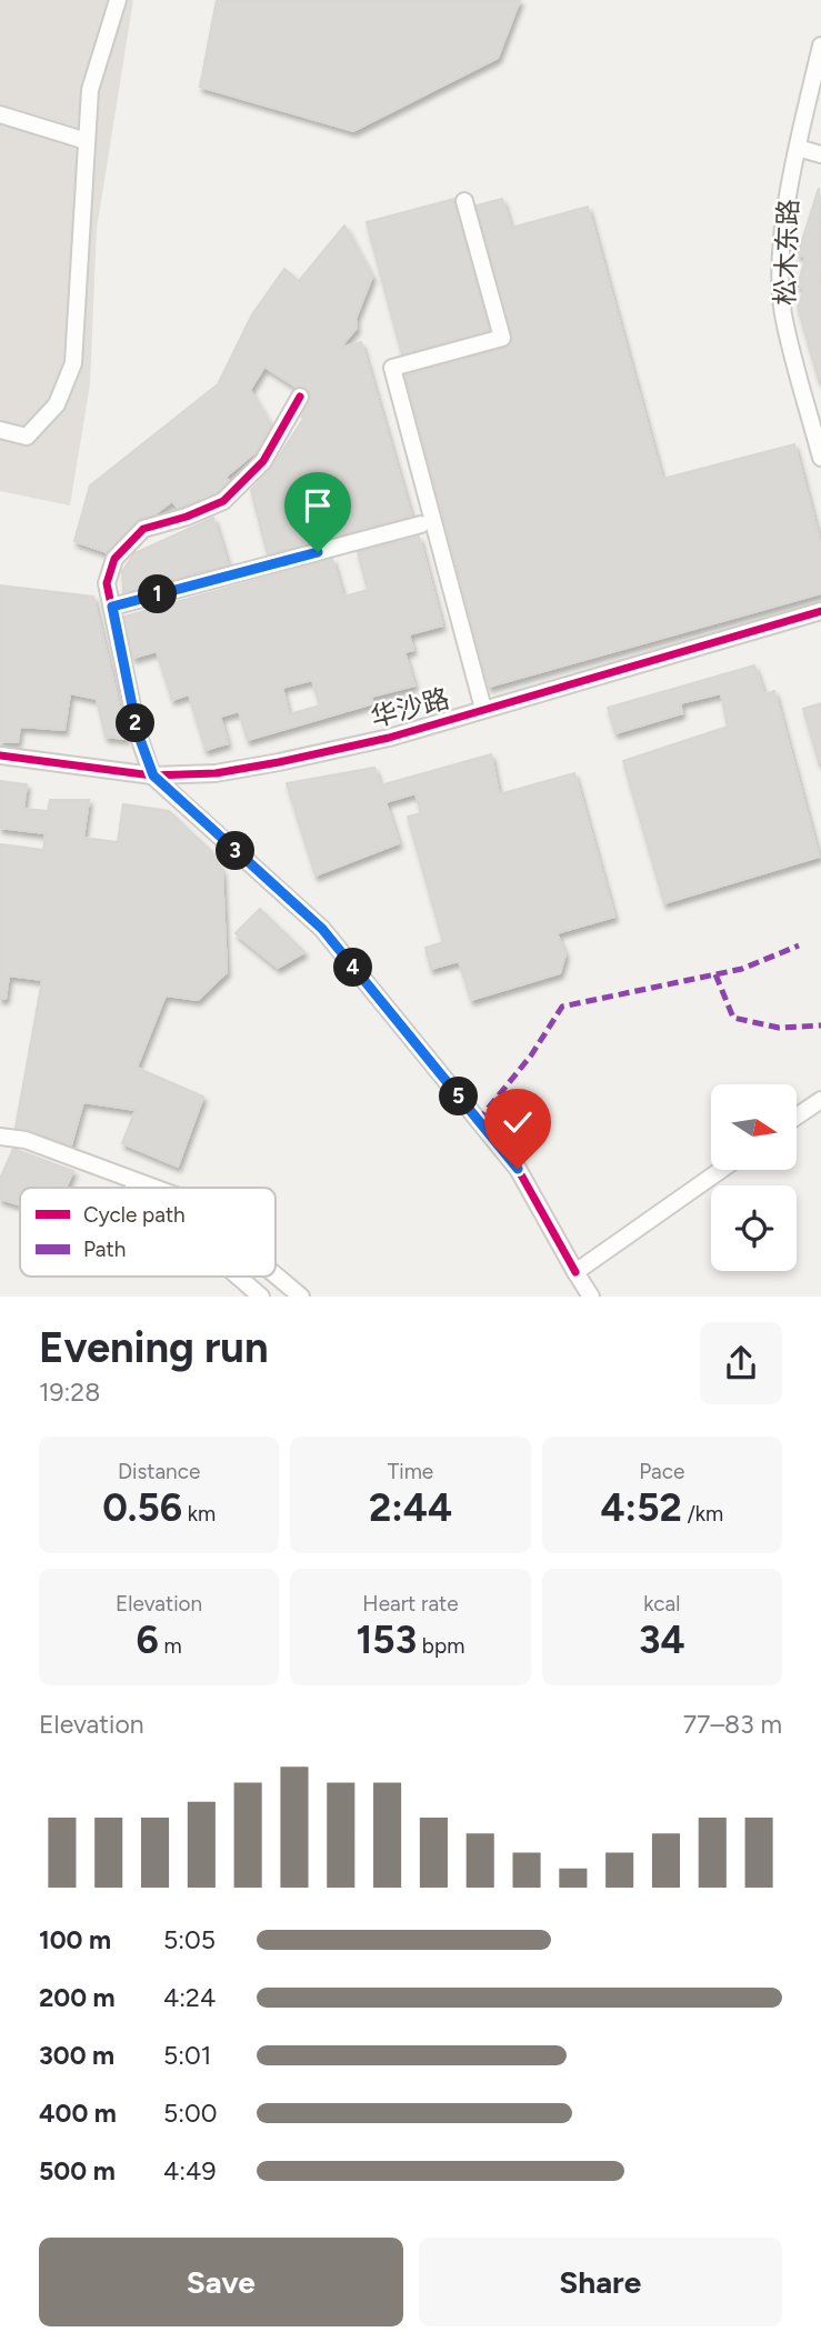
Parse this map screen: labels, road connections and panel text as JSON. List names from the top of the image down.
{
  "streets": {
    "street": ["松木东路", "华沙路"]
  },
  "legend": ["Cycle path", "Path"],
  "north": "right",
  "page": {
    "pins": [
      "1",
      "2",
      "3",
      "4",
      "5"
    ],
    "heading": ["Evening run", "19:28"],
    "stats": [
      ["Distance", "0.56 km"],
      ["Time", "2:44"],
      ["Pace", "4:52 /km"],
      ["Elevation", "6 m"],
      ["Heart rate", "153 bpm"],
      ["kcal", "34"]
    ],
    "chart": ["Elevation", "77–83 m"],
    "list": [
      {
        "name": "100 m",
        "note": "5:05"
      },
      {
        "name": "200 m",
        "note": "4:24"
      },
      {
        "name": "300 m",
        "note": "5:01"
      },
      {
        "name": "400 m",
        "note": "5:00"
      },
      {
        "name": "500 m",
        "note": "4:49"
      }
    ],
    "buttons": ["Save", "Share"]
  }
}
